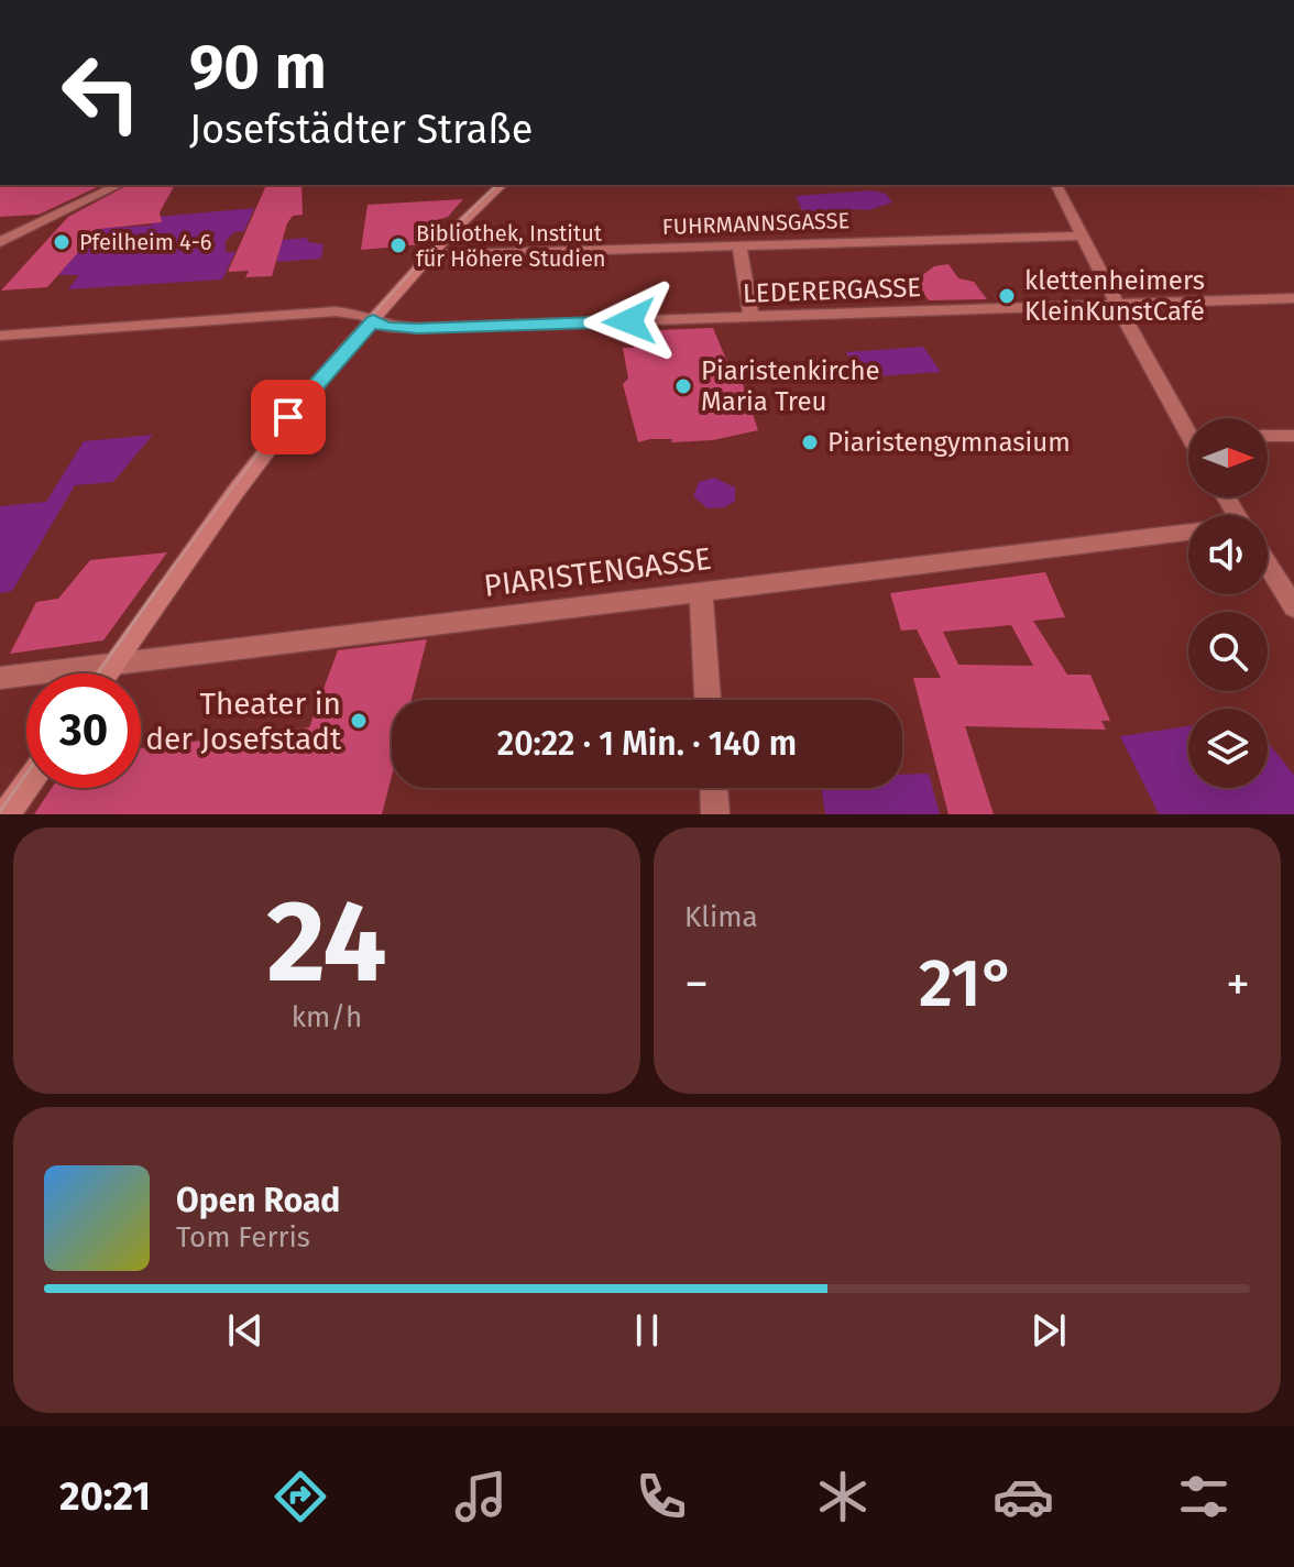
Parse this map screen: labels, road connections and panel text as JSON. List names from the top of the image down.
{
  "streets": {
    "street": ["FUHRMANNSGASSE", "LEDERERGASSE", "PIARISTENGASSE"]
  },
  "places": [
    "Pfeilheim 4-6",
    "Bibliothek, Institut für Höhere Studien",
    "klettenheimers KleinKunstCafé",
    "Piaristenkirche Maria Treu",
    "Piaristengymnasium",
    "Theater in der Josefstadt"
  ],
  "north": "right",
  "page": {
    "turn": ["90 m", "Josefstädter Straße"],
    "limit": "30",
    "trip": "20:22 · 1 Min. · 140 m",
    "tile": [
      ["24", "km/h"],
      "Klima"
    ],
    "heat": ["−", "21°", "+"],
    "song": ["Open Road", "Tom Ferris"],
    "tabs": "20:21"
  }
}
